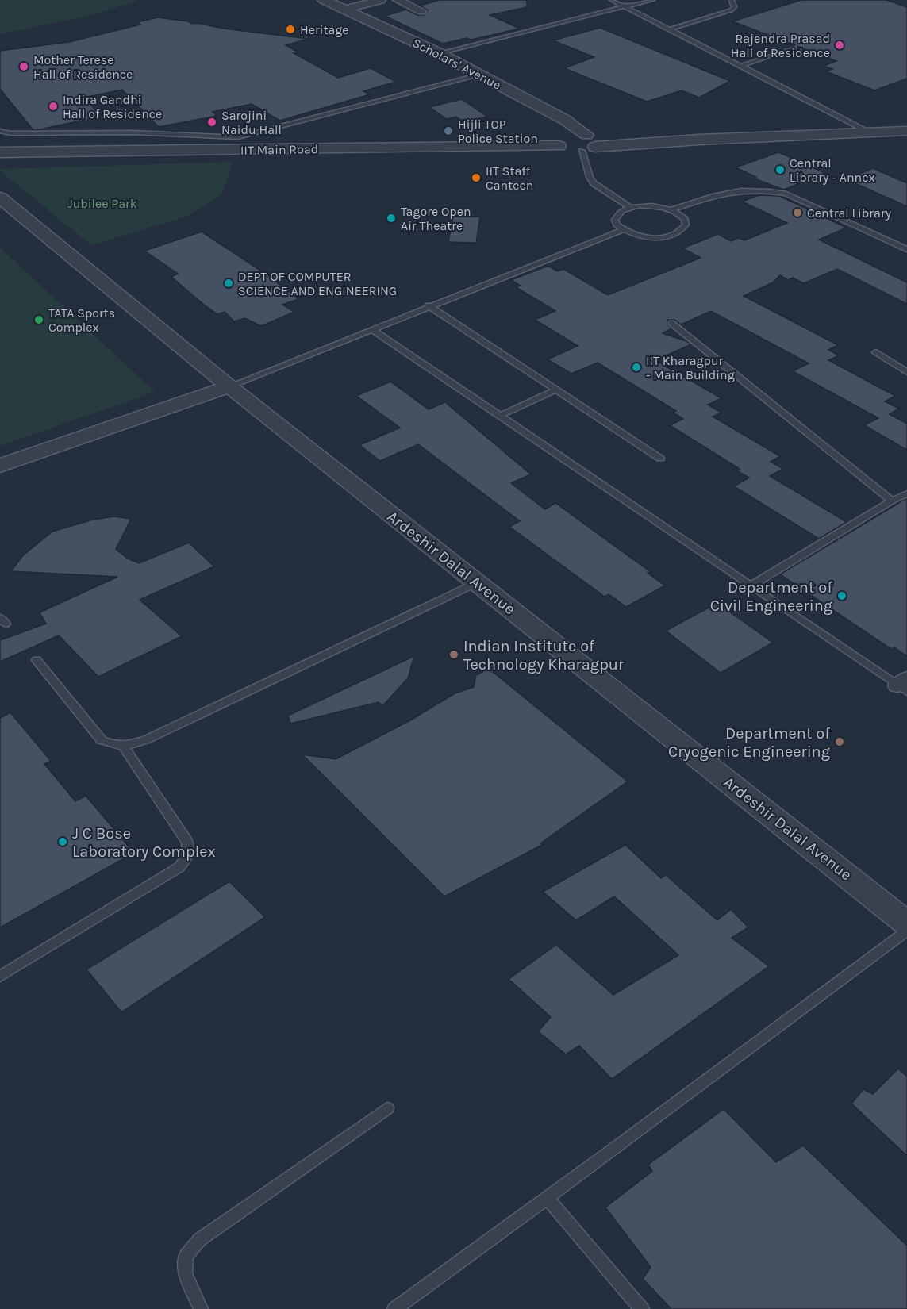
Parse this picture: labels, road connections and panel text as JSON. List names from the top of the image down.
{
  "streets": {
    "street": ["Scholars' Avenue", "IIT Main Road", "Ardeshir Dalal Avenue"]
  },
  "crossings": [
    ["Scholars' Avenue", "IIT Main Road"]
  ],
  "parks": ["Jubilee Park"],
  "places": [
    "Heritage",
    "Rajendra Prasad Hall of Residence",
    "Mother Terese Hall of Residence",
    "Indira Gandhi Hall of Residence",
    "Sarojini Naidu Hall",
    "Hijli TOP Police Station",
    "Central Library - Annex",
    "IIT Staff Canteen",
    "Central Library",
    "Tagore Open Air Theatre",
    "DEPT OF COMPUTER SCIENCE AND ENGINEERING",
    "TATA Sports Complex",
    "IIT Kharagpur - Main Building",
    "Department of Civil Engineering",
    "Indian Institute of Technology Kharagpur",
    "Department of Cryogenic Engineering",
    "J C Bose Laboratory Complex"
  ]
}
